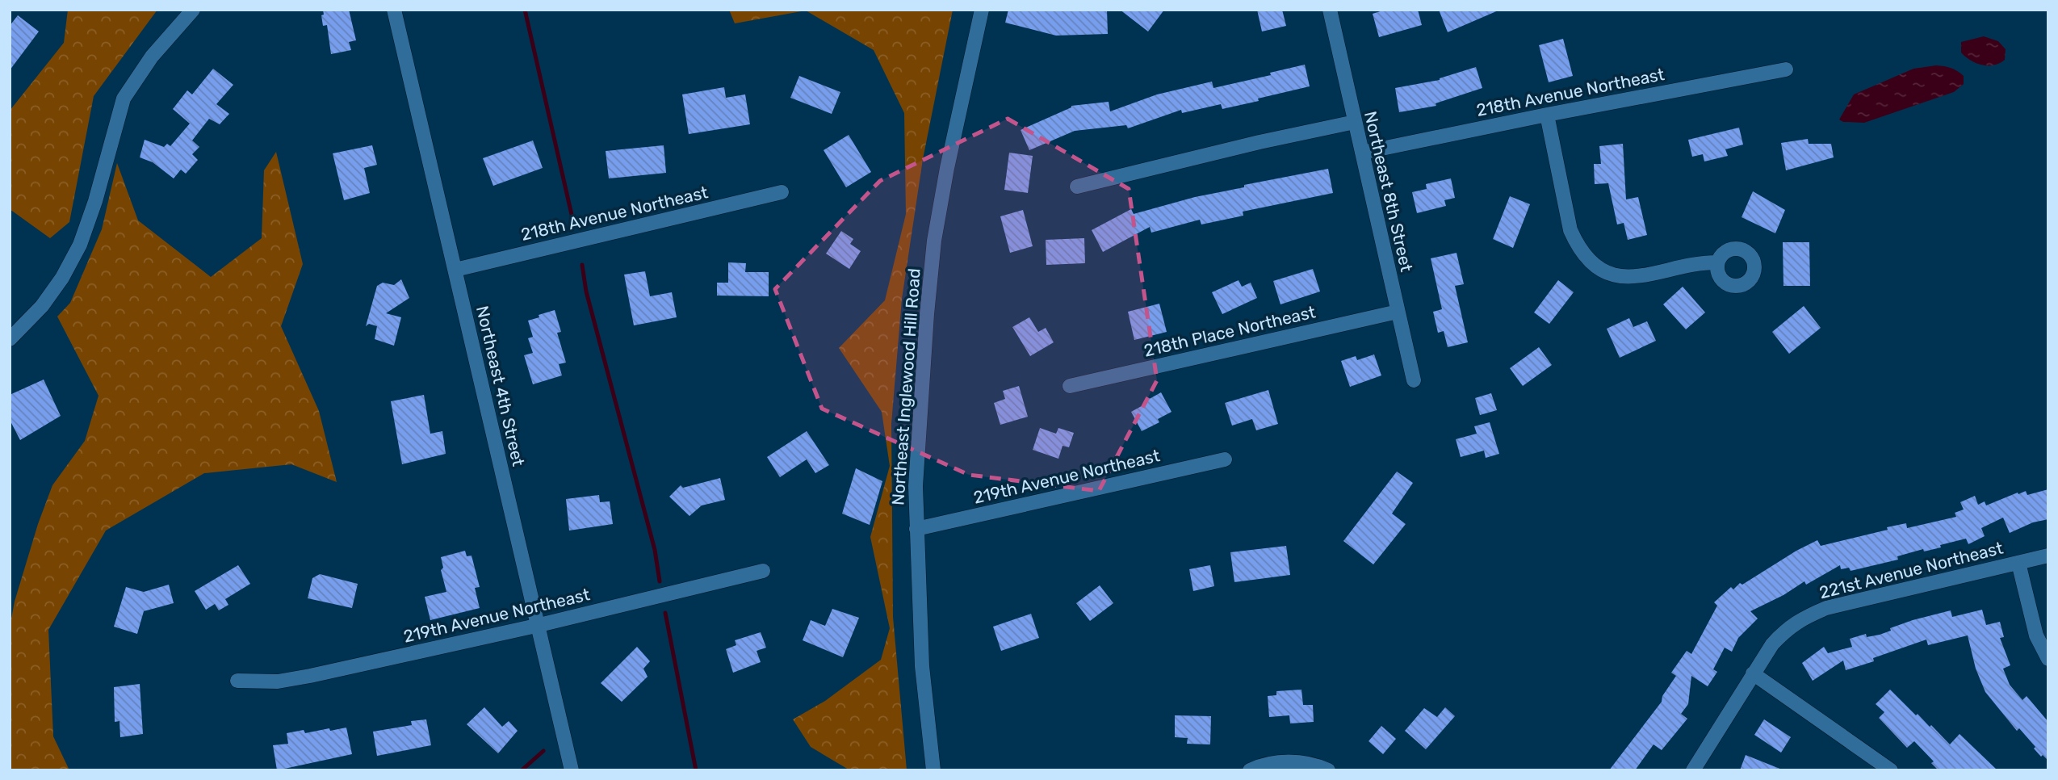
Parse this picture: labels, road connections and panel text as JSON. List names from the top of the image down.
{
  "streets": {
    "street": [
      "218th Avenue Northeast",
      "Northeast 8th Street",
      "218th Place Northeast",
      "Northeast 4th Street",
      "Northeast Inglewood Hill Road",
      "219th Avenue Northeast",
      "221st Avenue Northeast"
    ]
  },
  "crossings": [
    ["218th Avenue Northeast", "Northeast 8th Street"],
    ["218th Avenue Northeast", "Northeast 4th Street"],
    ["Northeast 8th Street", "218th Place Northeast"],
    ["Northeast 4th Street", "219th Avenue Northeast"],
    ["Northeast Inglewood Hill Road", "219th Avenue Northeast"]
  ]
}
